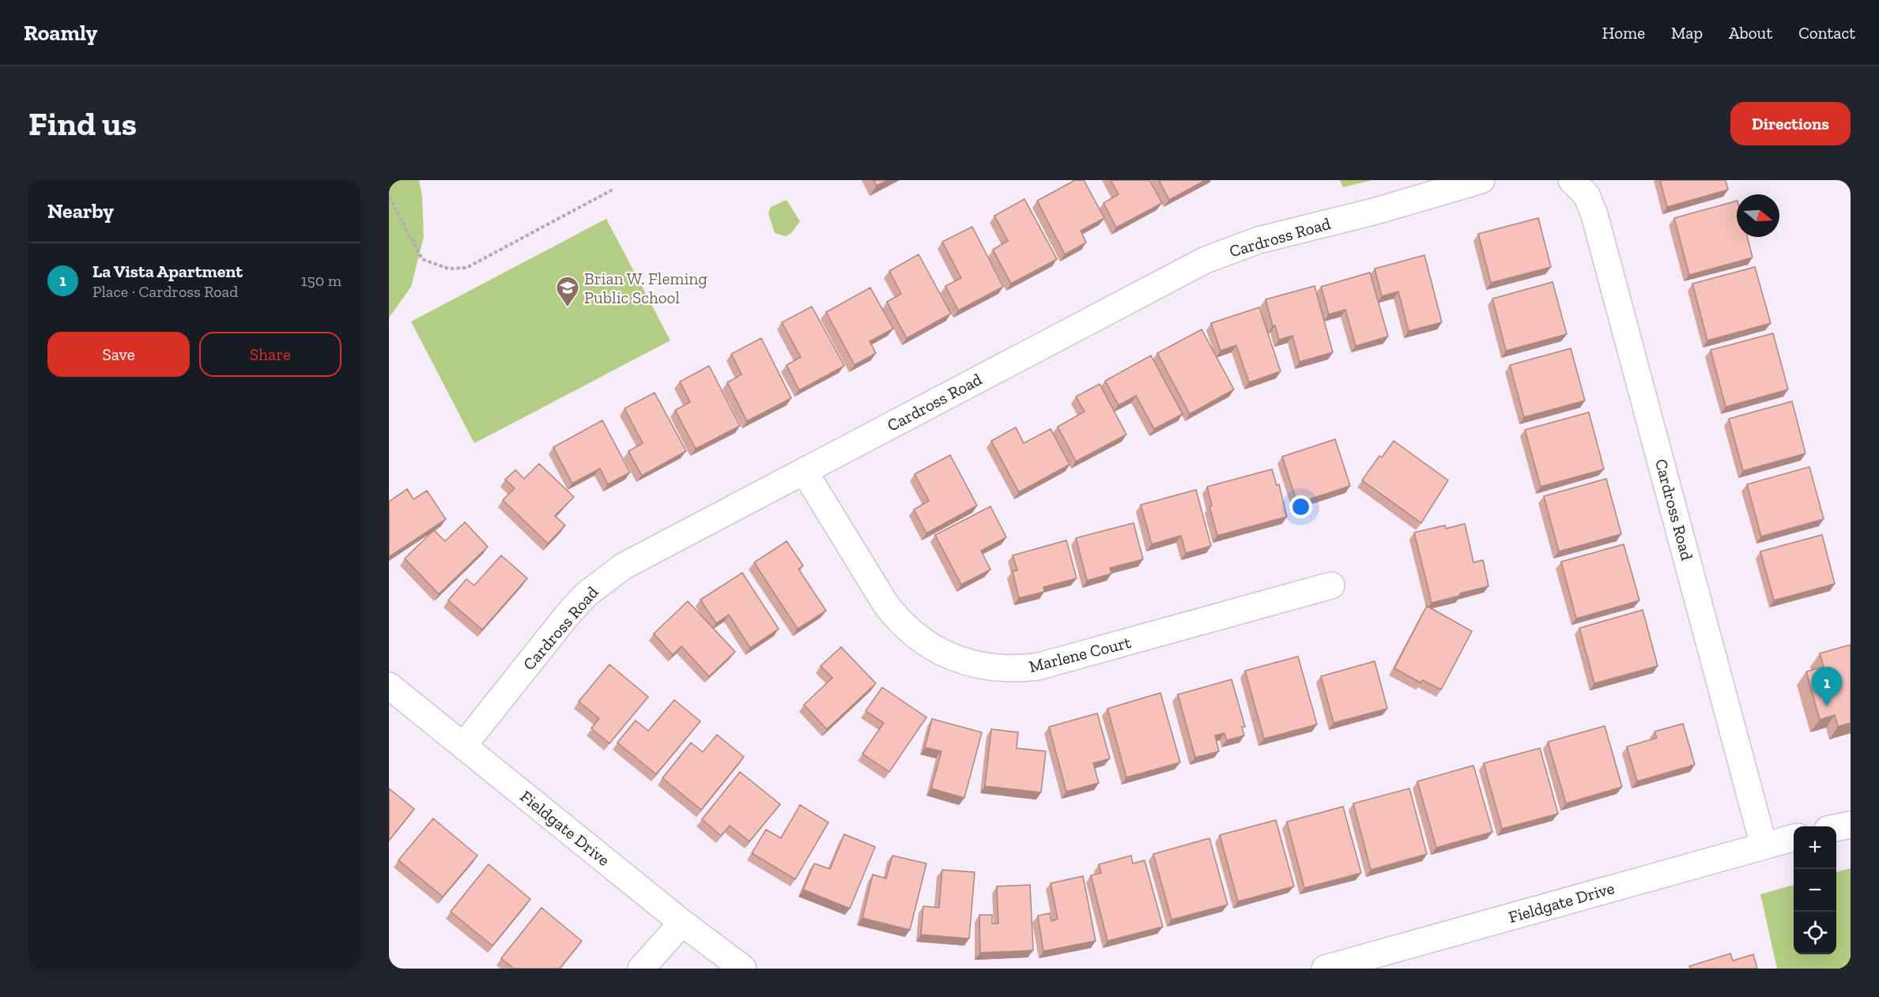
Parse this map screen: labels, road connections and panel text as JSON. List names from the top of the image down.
{
  "streets": {
    "street": ["Cardross Road", "Marlene Court", "Fieldgate Drive"]
  },
  "crossings": [
    ["Cardross Road", "Marlene Court"],
    ["Cardross Road", "Fieldgate Drive"]
  ],
  "places": {
    "school or university": ["Brian W. Fleming Public School"]
  },
  "north": "right",
  "page": {
    "header": "Roamly",
    "nav": [
      "Home",
      "Map",
      "About",
      "Contact"
    ],
    "buttons": [
      "Directions",
      ["Save", "Share"]
    ],
    "title": "Find us",
    "heading": "Nearby",
    "list": [
      {
        "mark": "1",
        "name": "La Vista Apartment",
        "note": "Place · Cardross Road",
        "value": "150 m"
      }
    ],
    "pins": "1",
    "map_buttons": ["+", "−"]
  }
}
